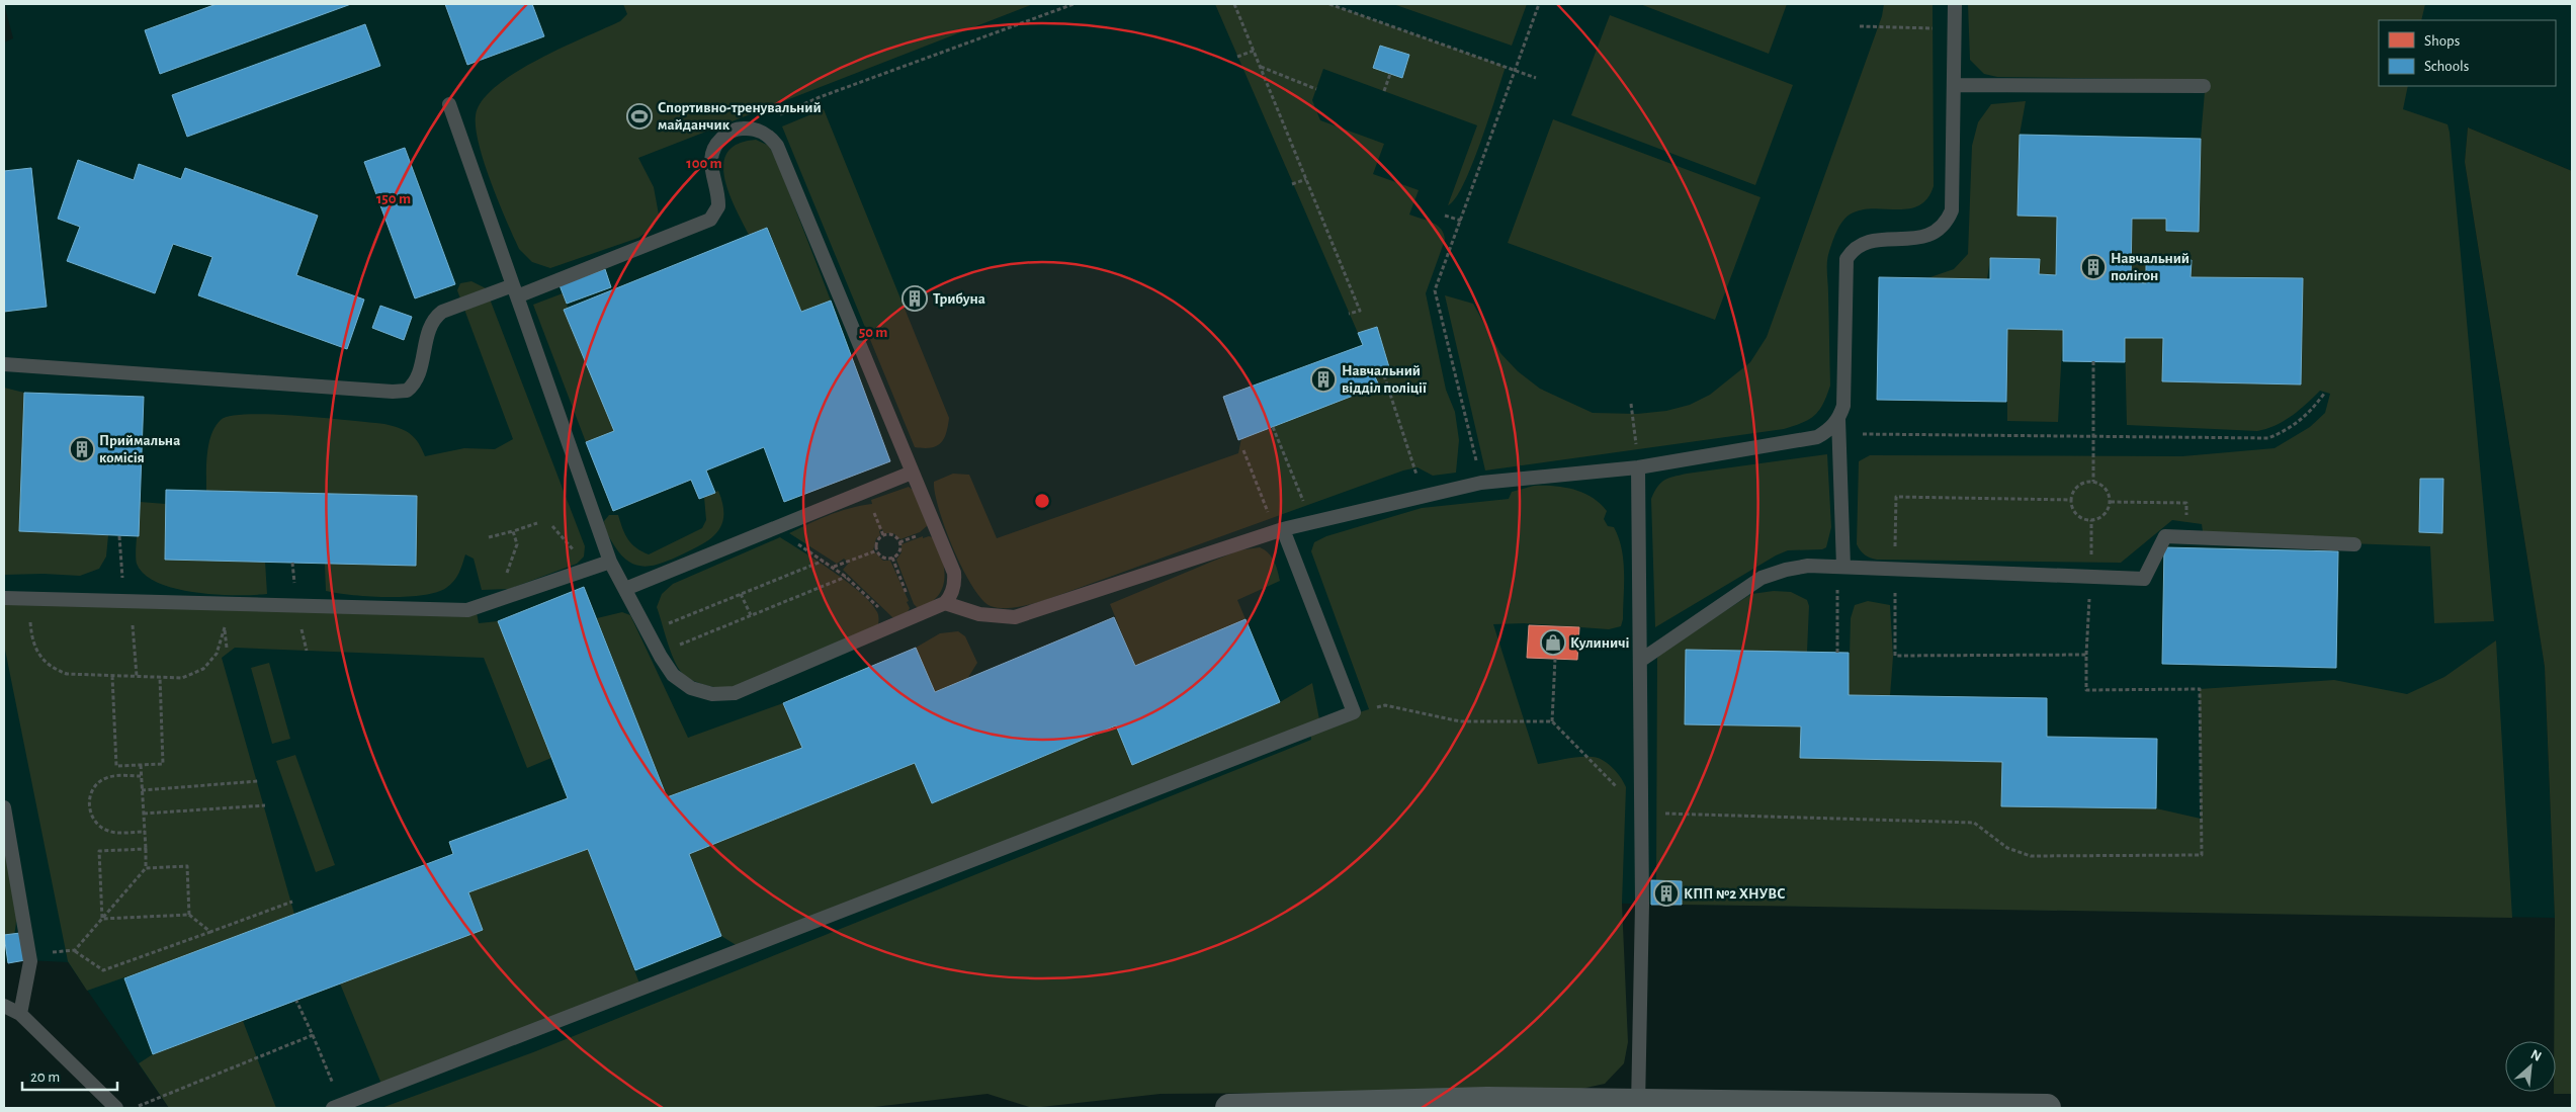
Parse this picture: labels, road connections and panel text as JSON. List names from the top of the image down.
{
  "places": {
    "sports": ["Спортивно-тренувальний майданчик"],
    "building": [
      "Навчальний полігон",
      "Трибуна",
      "Навчальний відділ поліції",
      "Приймальна комісія",
      "КПП №2 ХНУВС"
    ],
    "shop": ["Кулиничі"]
  },
  "legend": ["Shops", "Schools"],
  "scale_bar": "20 m",
  "north": "top right",
  "rings": ["100 m", "150 m", "50 m"]
}
